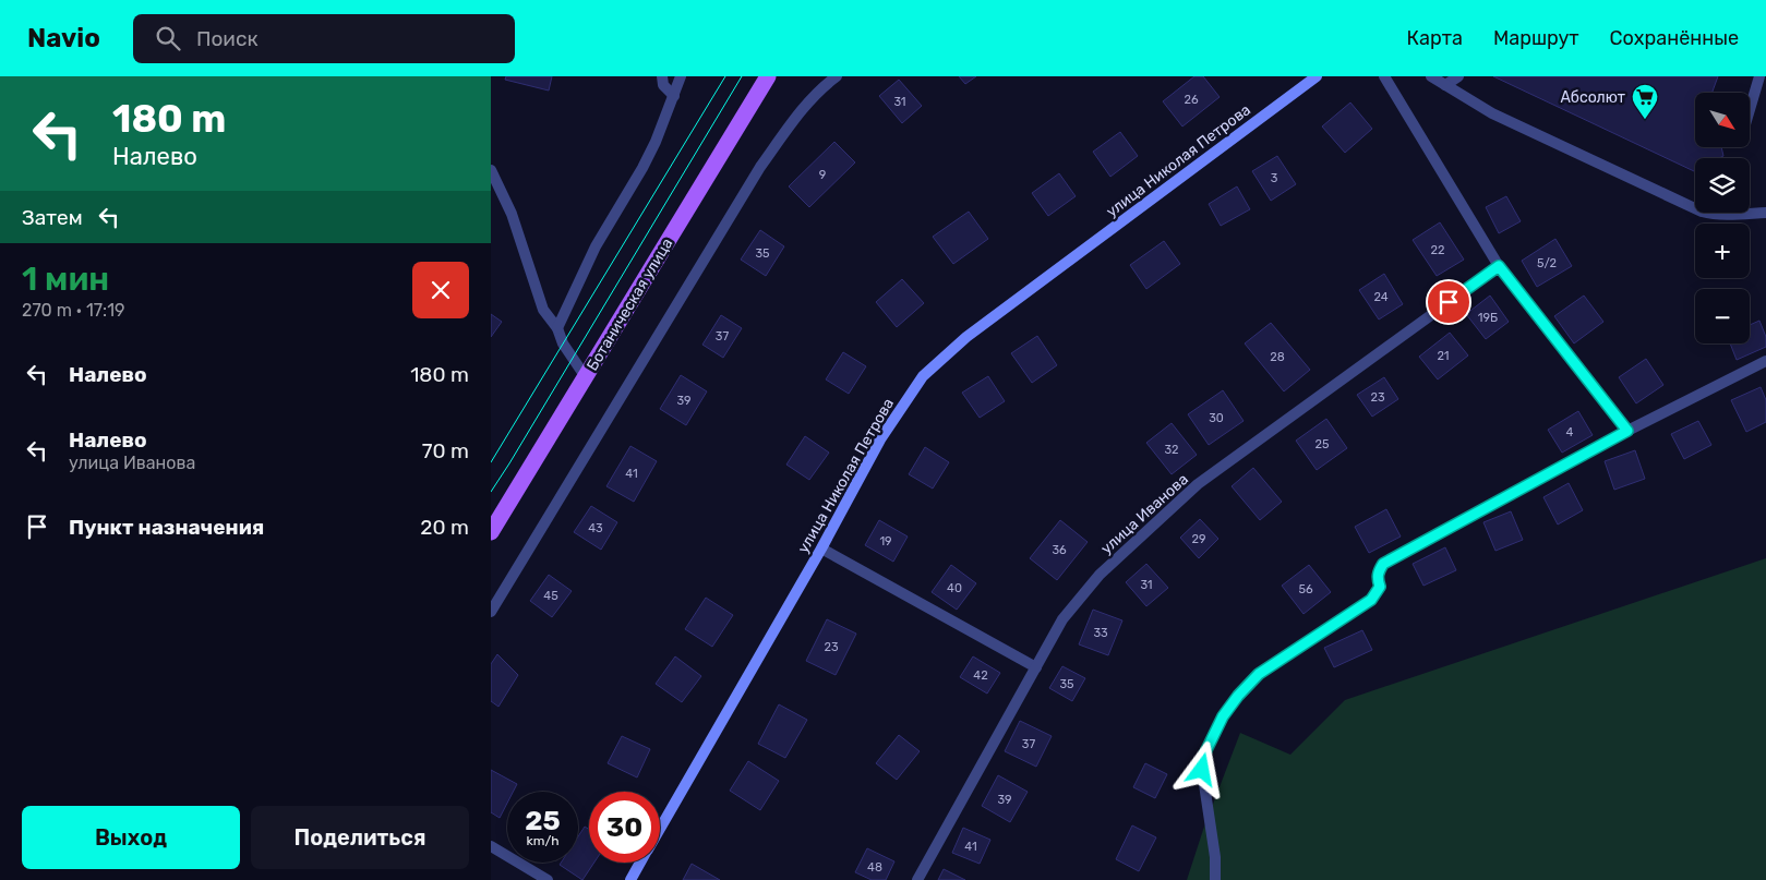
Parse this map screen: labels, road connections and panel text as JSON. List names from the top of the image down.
{
  "streets": {
    "main road": ["улица Николая Петрова", "Ботаническая улица"],
    "street": ["улица Иванова"]
  },
  "places": {
    "supermarket": ["Абсолют"]
  },
  "house_numbers": [
    "26",
    "31",
    "9",
    "3",
    "22",
    "35",
    "5/2",
    "24",
    "19Б",
    "37",
    "21",
    "28",
    "23",
    "39",
    "30",
    "4",
    "25",
    "32",
    "41",
    "43",
    "29",
    "19",
    "36",
    "31",
    "40",
    "56",
    "45",
    "33",
    "23",
    "42",
    "35",
    "37",
    "39",
    "41",
    "48"
  ],
  "north": "bottom right",
  "page": {
    "header": "Navio",
    "search": "Поиск",
    "nav": ["Карта", "Маршрут", "Сохранённые"],
    "turn": ["180 m", "Налево"],
    "map_buttons": ["+", "−"],
    "then": "Затем",
    "heading": ["1 мин", "270 m · 17:19"],
    "list": [
      {
        "name": "Налево",
        "value": "180 m"
      },
      {
        "name": "Налево",
        "note": "улица Иванова",
        "value": "70 m"
      },
      {
        "name": "Пункт назначения",
        "value": "20 m"
      }
    ],
    "speed": "25 km/h",
    "limit": "30",
    "buttons": ["Выход", "Поделиться"]
  }
}
